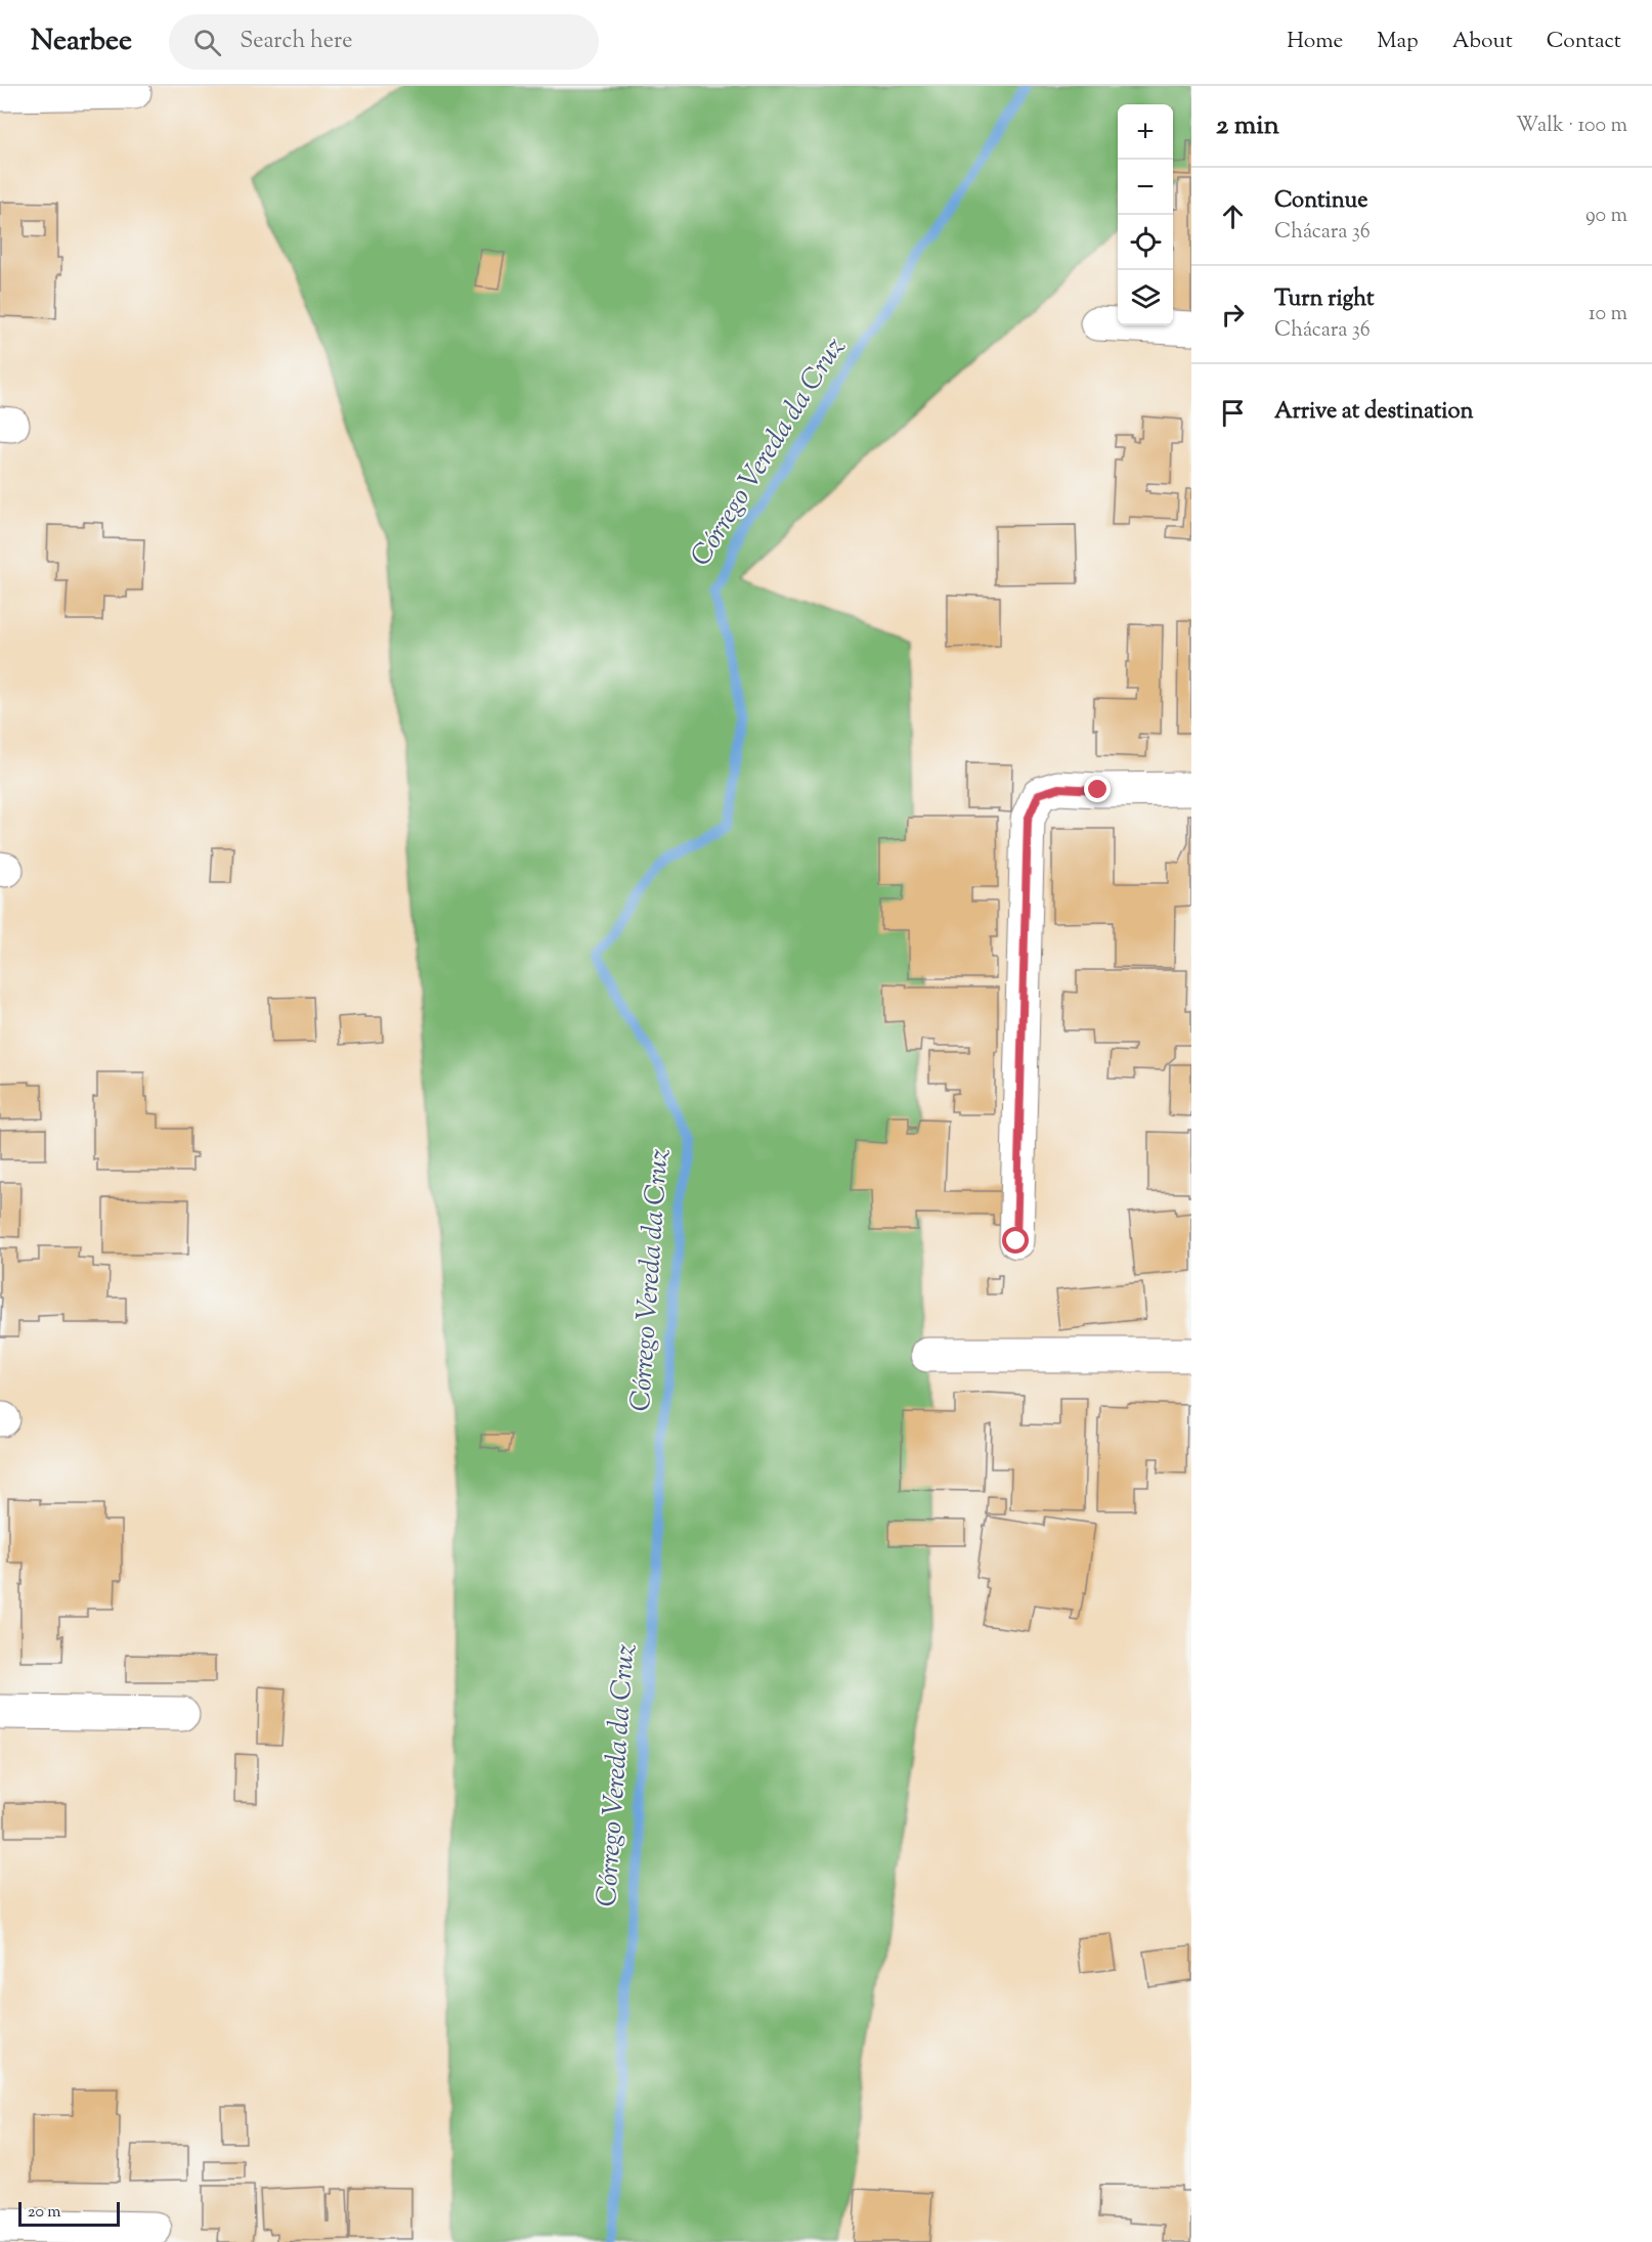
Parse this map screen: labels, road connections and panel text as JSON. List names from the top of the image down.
{
  "water": ["Córrego Vereda da Cruz"],
  "scale_bar": "20 m",
  "page": {
    "header": "Nearbee",
    "search": "Search here",
    "nav": [
      "Home",
      "Map",
      "About",
      "Contact"
    ],
    "heading": ["2 min", "Walk · 100 m"],
    "map_buttons": ["+", "−"],
    "list": [
      ["Continue", "Chácara 36", "90 m"],
      ["Turn right", "Chácara 36", "10 m"],
      "Arrive at destination"
    ],
    "scale": "20 m"
  }
}
